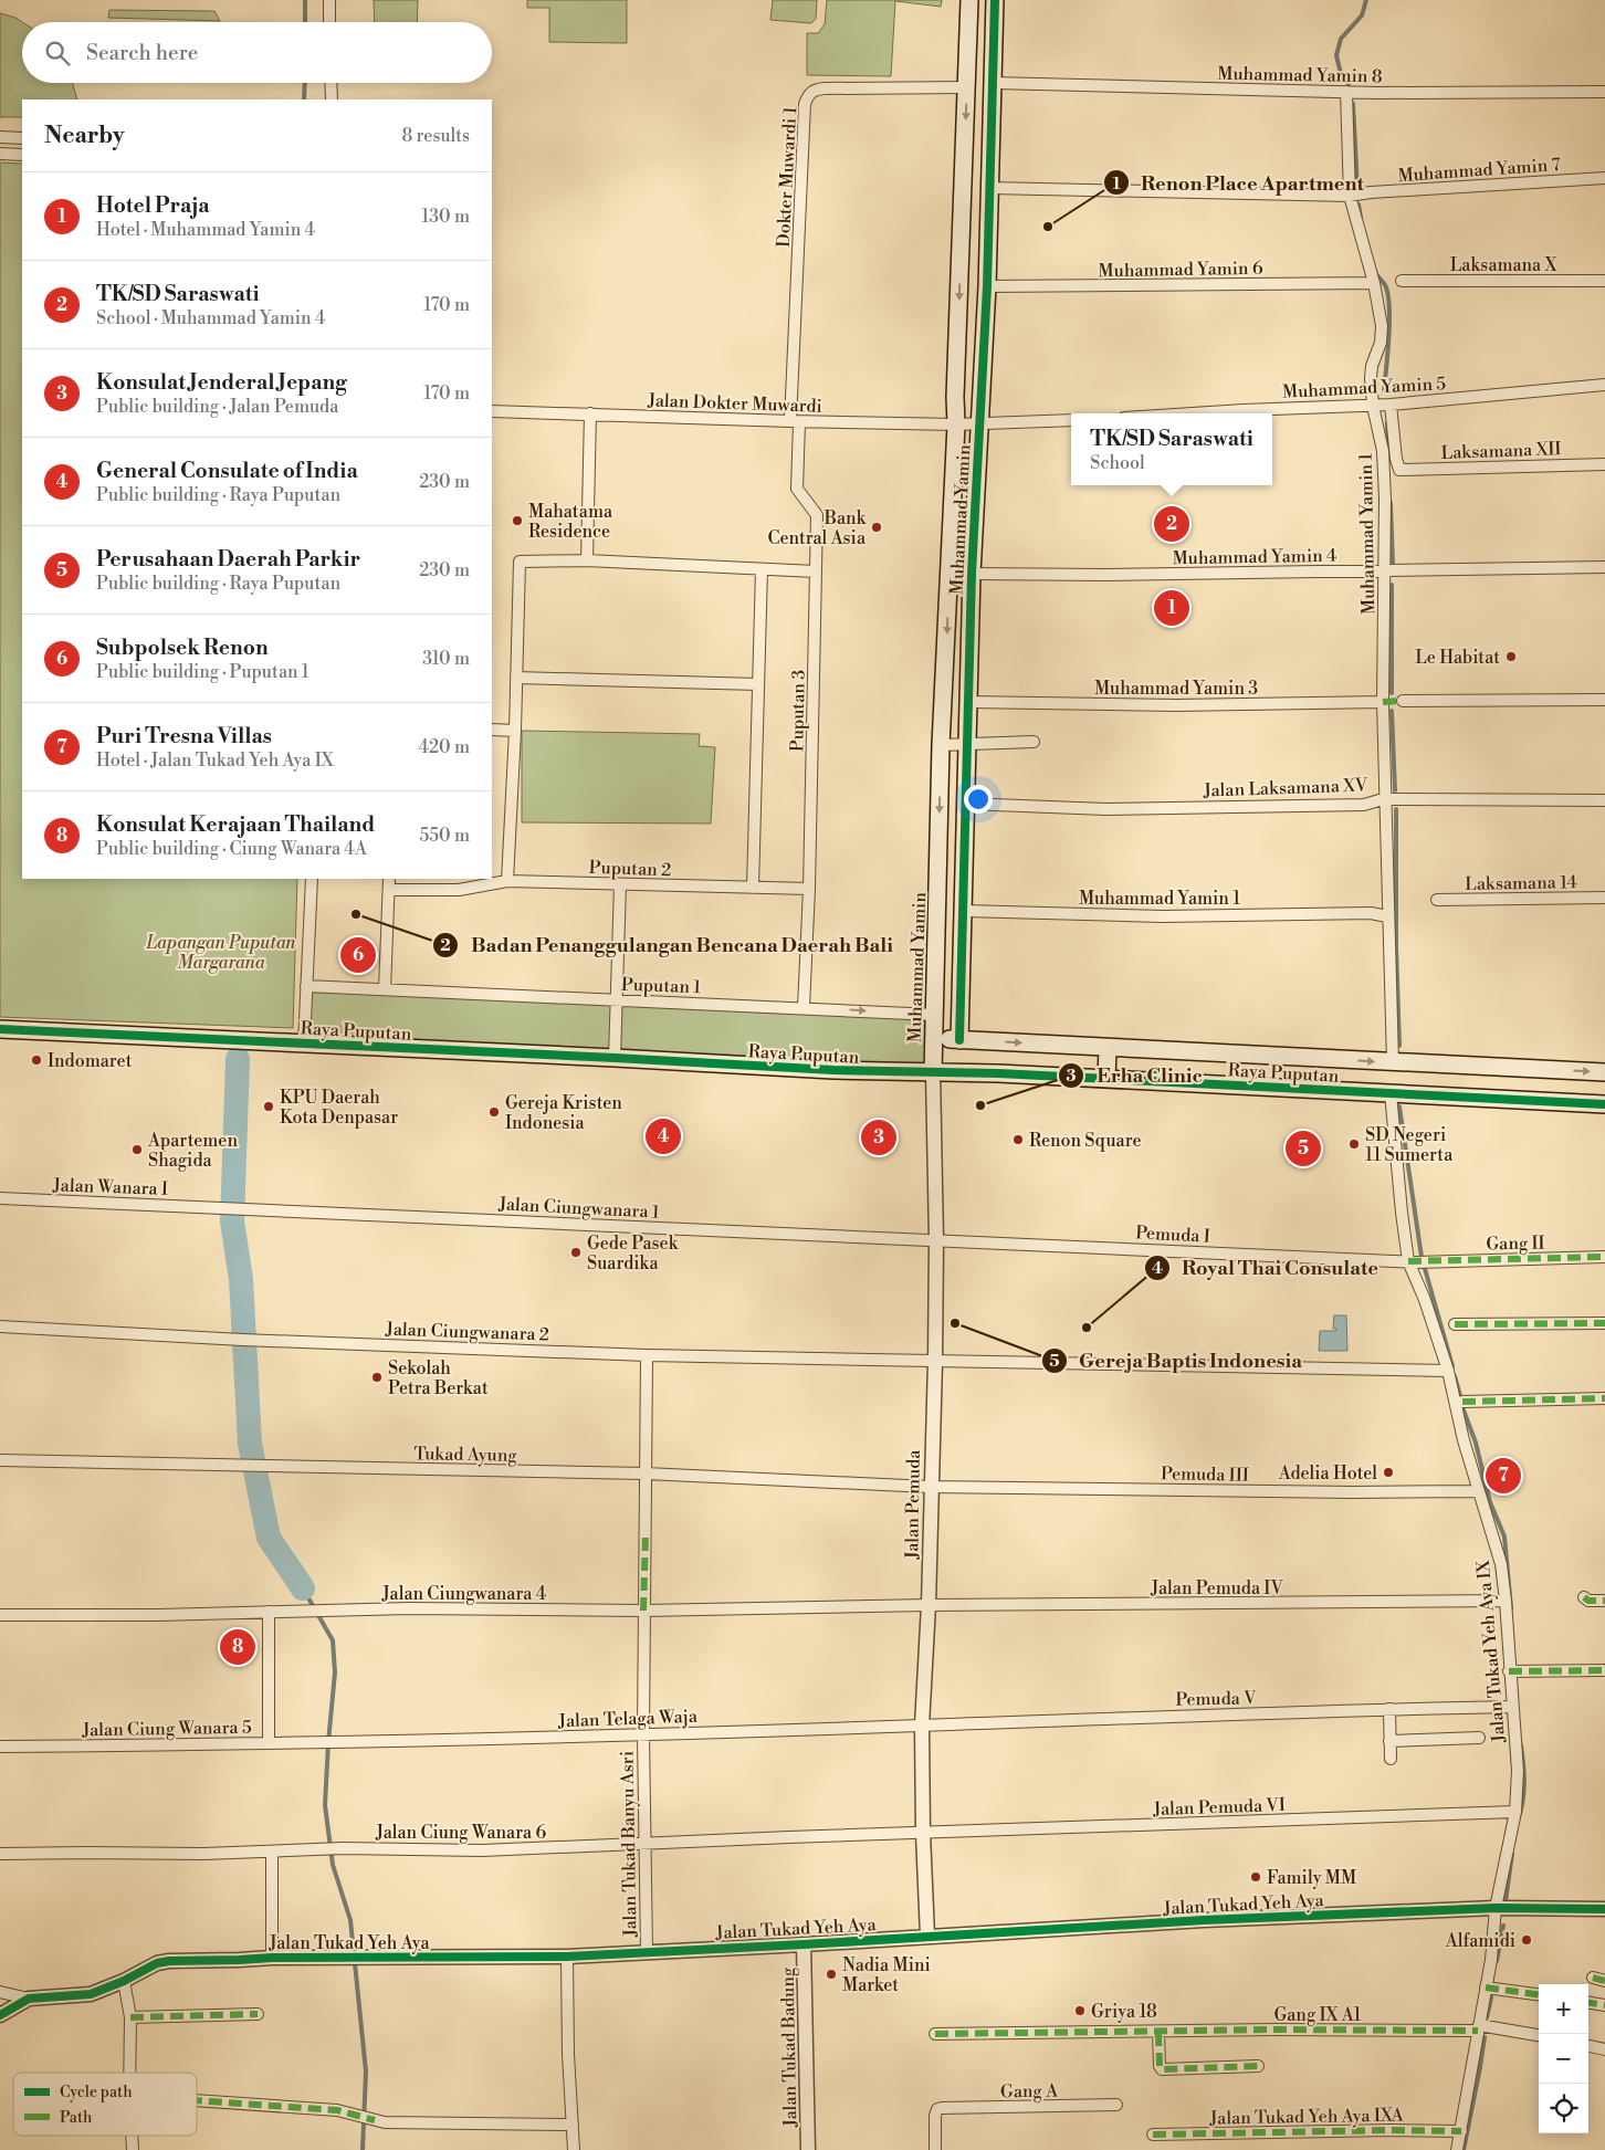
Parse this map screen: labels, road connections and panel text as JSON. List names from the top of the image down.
{
  "streets": {
    "main road": ["Muhammad Yamin", "Raya Puputan"],
    "street": [
      "Muhammad Yamin 8",
      "Muhammad Yamin 7",
      "Dokter Muwardi 1",
      "Laksamana X",
      "Muhammad Yamin 6",
      "Muhammad Yamin 5",
      "Jalan Dokter Muwardi",
      "Laksamana XII",
      "Muhammad Yamin 1",
      "Muhammad Yamin 4",
      "Muhammad Yamin 3",
      "Puputan 3",
      "Jalan Laksamana XV",
      "Puputan 2",
      "Laksamana 14",
      "Puputan 1",
      "Jalan Wanara I",
      "Jalan Ciungwanara 1",
      "Pemuda I",
      "Gang II",
      "Jalan Ciungwanara 2",
      "Tukad Ayung",
      "Pemuda III",
      "Jalan Pemuda",
      "Jalan Pemuda IV",
      "Jalan Ciungwanara 4",
      "Jalan Tukad Yeh Aya IX",
      "Pemuda V",
      "Jalan Telaga Waja",
      "Jalan Ciung Wanara 5",
      "Jalan Pemuda VI",
      "Jalan Ciung Wanara 6",
      "Jalan Tukad Banyu Asri",
      "Jalan Tukad Yeh Aya",
      "Gang IX A1",
      "Jalan Tukad Badung",
      "Gang A",
      "Jalan Tukad Yeh Aya IXA"
    ]
  },
  "crossings": [
    ["Muhammad Yamin 8", "Muhammad Yamin"],
    ["Muhammad Yamin 8", "Muhammad Yamin 1"],
    ["Muhammad Yamin 7", "Muhammad Yamin"],
    ["Muhammad Yamin 7", "Muhammad Yamin 1"],
    ["Dokter Muwardi 1", "Jalan Dokter Muwardi"],
    ["Dokter Muwardi 1", "Muhammad Yamin"],
    ["Dokter Muwardi 1", "Puputan 3"],
    ["Muhammad Yamin 6", "Muhammad Yamin"],
    ["Muhammad Yamin 6", "Muhammad Yamin 1"],
    ["Muhammad Yamin 5", "Laksamana XII"],
    ["Muhammad Yamin 5", "Muhammad Yamin 1"],
    ["Jalan Dokter Muwardi", "Muhammad Yamin"],
    ["Jalan Dokter Muwardi", "Puputan 3"],
    ["Muhammad Yamin", "Muhammad Yamin 1"],
    ["Muhammad Yamin", "Muhammad Yamin 4"],
    ["Muhammad Yamin", "Muhammad Yamin 3"],
    ["Muhammad Yamin", "Jalan Laksamana XV"],
    ["Muhammad Yamin", "Puputan 1"],
    ["Muhammad Yamin", "Raya Puputan"],
    ["Muhammad Yamin", "Jalan Pemuda"],
    ["Muhammad Yamin 1", "Muhammad Yamin 4"],
    ["Muhammad Yamin 1", "Muhammad Yamin 3"],
    ["Muhammad Yamin 1", "Jalan Laksamana XV"],
    ["Muhammad Yamin 1", "Raya Puputan"],
    ["Puputan 3", "Puputan 2"],
    ["Puputan 3", "Puputan 1"],
    ["Raya Puputan", "Jalan Pemuda"],
    ["Raya Puputan", "Jalan Tukad Yeh Aya IX"],
    ["Jalan Wanara I", "Jalan Ciungwanara 1"],
    ["Jalan Ciungwanara 1", "Pemuda I"],
    ["Jalan Ciungwanara 1", "Jalan Pemuda"],
    ["Pemuda I", "Gang II"],
    ["Pemuda I", "Jalan Pemuda"],
    ["Pemuda I", "Jalan Tukad Yeh Aya IX"],
    ["Gang II", "Jalan Tukad Yeh Aya IX"],
    ["Jalan Ciungwanara 2", "Jalan Pemuda"],
    ["Jalan Ciungwanara 2", "Jalan Tukad Yeh Aya IX"],
    ["Jalan Ciungwanara 2", "Jalan Tukad Banyu Asri"],
    ["Tukad Ayung", "Pemuda III"],
    ["Tukad Ayung", "Jalan Pemuda"],
    ["Tukad Ayung", "Jalan Tukad Banyu Asri"],
    ["Pemuda III", "Jalan Pemuda"],
    ["Pemuda III", "Jalan Tukad Yeh Aya IX"],
    ["Jalan Pemuda", "Jalan Pemuda IV"],
    ["Jalan Pemuda", "Jalan Ciungwanara 4"],
    ["Jalan Pemuda", "Pemuda V"],
    ["Jalan Pemuda", "Jalan Telaga Waja"],
    ["Jalan Pemuda", "Jalan Pemuda VI"],
    ["Jalan Pemuda", "Jalan Ciung Wanara 6"],
    ["Jalan Pemuda", "Jalan Tukad Yeh Aya"],
    ["Jalan Pemuda IV", "Jalan Ciungwanara 4"],
    ["Jalan Pemuda IV", "Jalan Tukad Yeh Aya IX"],
    ["Jalan Ciungwanara 4", "Jalan Tukad Banyu Asri"],
    ["Jalan Tukad Yeh Aya IX", "Pemuda V"],
    ["Jalan Tukad Yeh Aya IX", "Jalan Pemuda VI"],
    ["Jalan Tukad Yeh Aya IX", "Jalan Tukad Yeh Aya"],
    ["Jalan Tukad Yeh Aya IX", "Gang IX A1"],
    ["Jalan Tukad Yeh Aya IX", "Jalan Tukad Yeh Aya IXA"],
    ["Pemuda V", "Jalan Telaga Waja"],
    ["Jalan Telaga Waja", "Jalan Ciung Wanara 5"],
    ["Jalan Telaga Waja", "Jalan Tukad Banyu Asri"],
    ["Jalan Pemuda VI", "Jalan Ciung Wanara 6"],
    ["Jalan Ciung Wanara 6", "Jalan Tukad Banyu Asri"],
    ["Jalan Tukad Banyu Asri", "Jalan Tukad Yeh Aya"],
    ["Jalan Tukad Yeh Aya", "Jalan Tukad Badung"]
  ],
  "parks": ["Lapangan Puputan Margarana"],
  "places": [
    "Renon Place Apartment",
    "Mahatama Residence",
    "Bank Central Asia",
    "Le Habitat",
    "Badan Penanggulangan Bencana Daerah Bali",
    "Indomaret",
    "Erha Clinic",
    "KPU Daerah Kota Denpasar",
    "Gereja Kristen Indonesia",
    "Renon Square",
    "SD Negeri 11 Sumerta",
    "Apartemen Shagida",
    "Gede Pasek Suardika",
    "Gereja Baptis Indonesia",
    "Royal Thai Consulate",
    "Sekolah Petra Berkat",
    "Adelia Hotel",
    "Family MM",
    "Alfamidi",
    "Nadia Mini Market",
    "Griya 18"
  ],
  "legend": ["Cycle path", "Path"],
  "page": {
    "search": "Search here",
    "heading": ["Nearby", "8 results"],
    "list": [
      {
        "mark": "1",
        "name": "Hotel Praja",
        "note": "Hotel · Muhammad Yamin 4",
        "value": "130 m"
      },
      {
        "mark": "2",
        "name": "TK/SD Saraswati",
        "note": "School · Muhammad Yamin 4",
        "value": "170 m"
      },
      {
        "mark": "3",
        "name": "Konsulat Jenderal Jepang",
        "note": "Public building · Jalan Pemuda",
        "value": "170 m"
      },
      {
        "mark": "4",
        "name": "General Consulate of India",
        "note": "Public building · Raya Puputan",
        "value": "230 m"
      },
      {
        "mark": "5",
        "name": "Perusahaan Daerah Parkir",
        "note": "Public building · Raya Puputan",
        "value": "230 m"
      },
      {
        "mark": "6",
        "name": "Subpolsek Renon",
        "note": "Public building · Puputan 1",
        "value": "310 m"
      },
      {
        "mark": "7",
        "name": "Puri Tresna Villas",
        "note": "Hotel · Jalan Tukad Yeh Aya IX",
        "value": "420 m"
      },
      {
        "mark": "8",
        "name": "Konsulat Kerajaan Thailand",
        "note": "Public building · Ciung Wanara 4A",
        "value": "550 m"
      }
    ],
    "popup": ["TK/SD Saraswati", "School"],
    "pins": [
      "2",
      "1",
      "6",
      "4",
      "3",
      "5",
      "7",
      "8"
    ],
    "map_buttons": ["+", "−"]
  }
}
